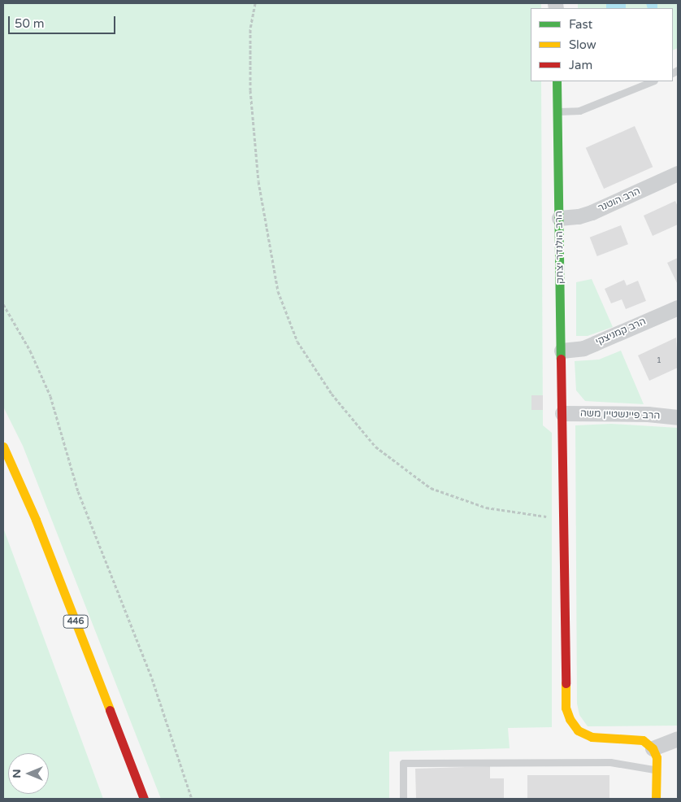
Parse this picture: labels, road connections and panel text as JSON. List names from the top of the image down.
{
  "streets": {
    "street": [
      "הרב הוטנר",
      "הרב הולנדר יצחק",
      "הרב קמניצקי",
      "הרב פיינשטיין משה",
      "446"
    ]
  },
  "crossings": [
    ["הרב הוטנר", "הרב הולנדר יצחק"],
    ["הרב הולנדר יצחק", "הרב קמניצקי"],
    ["הרב הולנדר יצחק", "הרב פיינשטיין משה"]
  ],
  "house_numbers": ["1"],
  "legend": ["Fast", "Slow", "Jam"],
  "scale_bar": "50 m",
  "north": "left"
}
